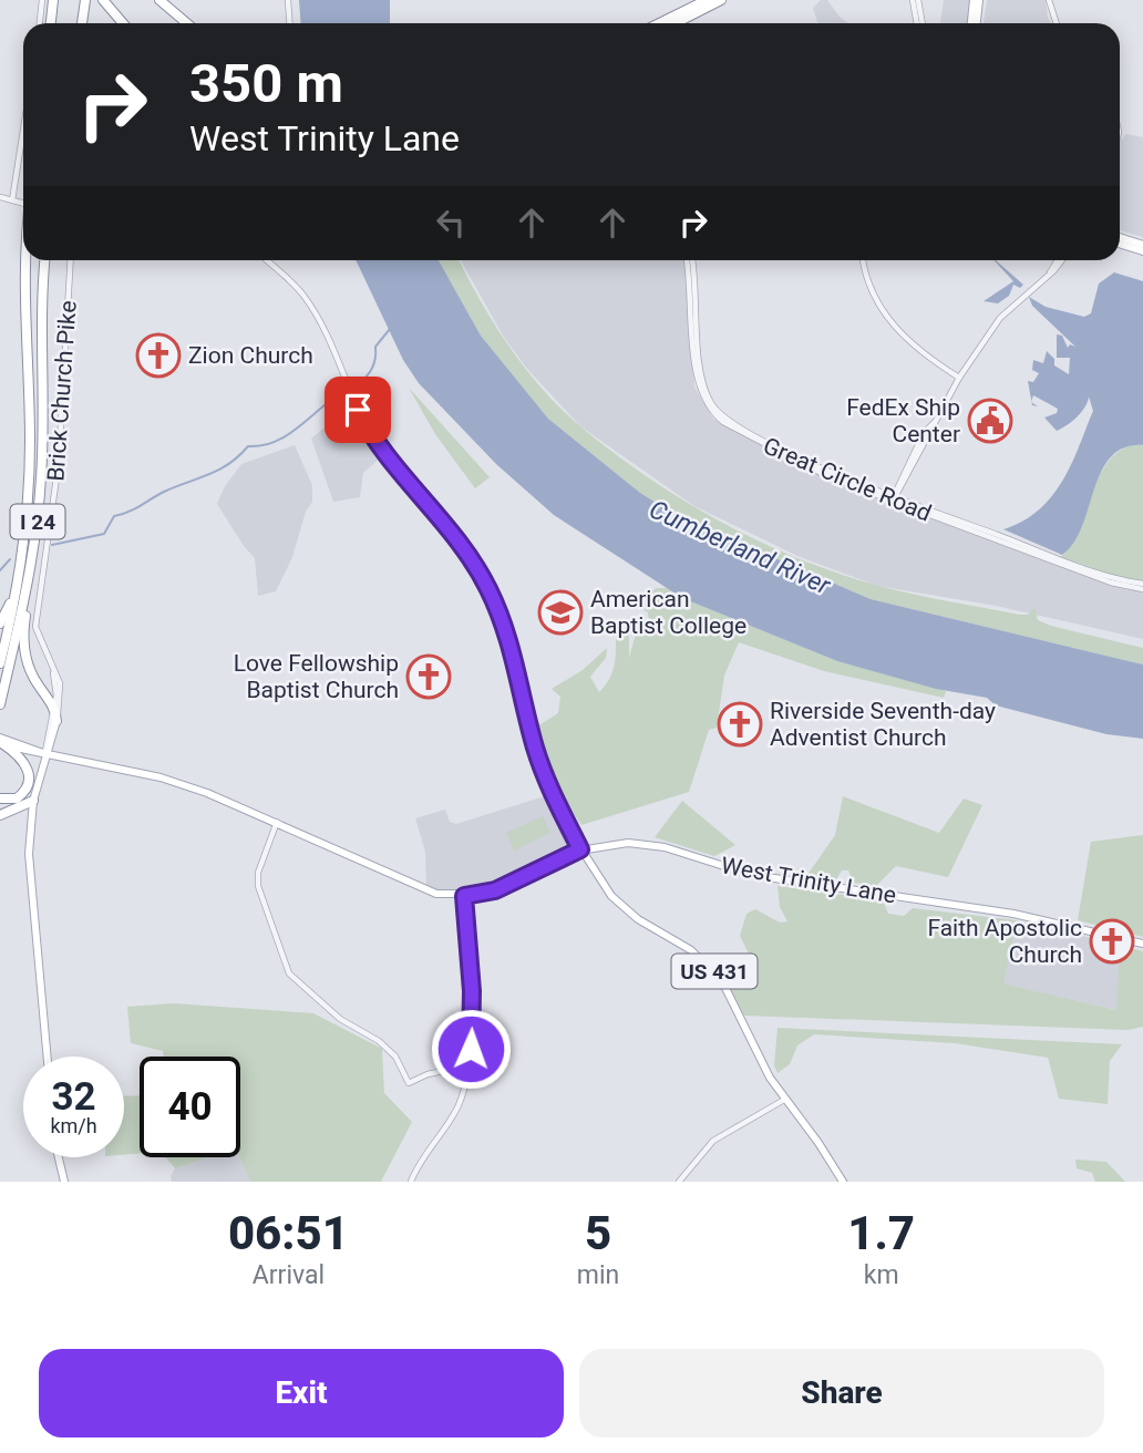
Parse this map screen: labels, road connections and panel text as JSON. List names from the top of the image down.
{
  "streets": {
    "highway": ["I 24"],
    "main road": ["Brick Church Pike", "West Trinity Lane", "US 431"],
    "street": ["Great Circle Road"]
  },
  "crossings": [
    ["Brick Church Pike", "West Trinity Lane"],
    ["West Trinity Lane", "US 431"]
  ],
  "water": ["Cumberland River"],
  "places": {
    "church": [
      "Zion Church",
      "Love Fellowship Baptist Church",
      "Riverside Seventh-day Adventist Church",
      "Faith Apostolic Church"
    ],
    "public building": ["FedEx Ship Center"],
    "school or university": ["American Baptist College"]
  },
  "page": {
    "turn": ["350 m", "West Trinity Lane"],
    "speed": "32 km/h",
    "limit": "40",
    "eta": [
      "06:51",
      "Arrival",
      "5",
      "min",
      "1.7",
      "km"
    ],
    "buttons": ["Exit", "Share"]
  }
}
